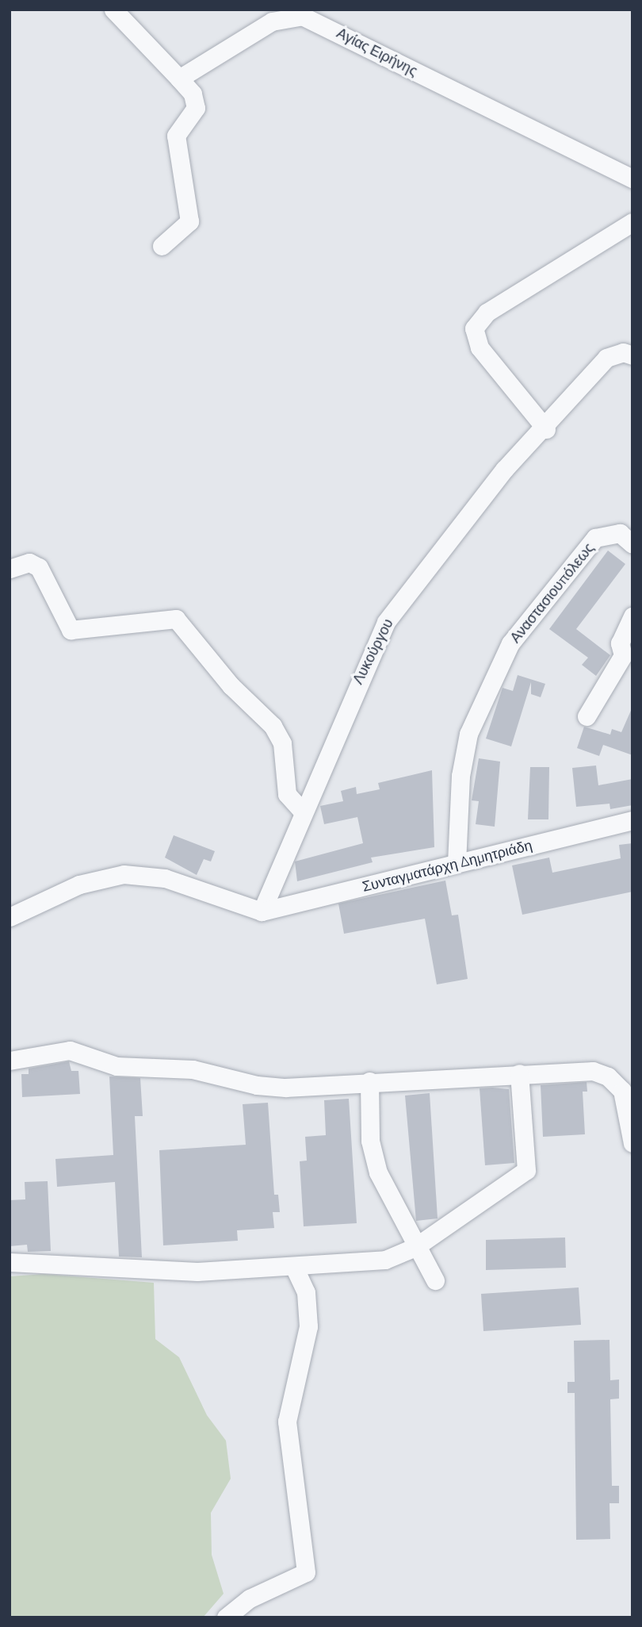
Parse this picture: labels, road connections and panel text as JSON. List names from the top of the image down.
{
  "streets": {
    "street": [
      "Αγίας Ειρήνης",
      "Αναστασιουπόλεως",
      "Λυκούργου",
      "Συνταγματάρχη Δημητριάδη"
    ]
  },
  "crossings": [
    ["Αναστασιουπόλεως", "Συνταγματάρχη Δημητριάδη"],
    ["Λυκούργου", "Συνταγματάρχη Δημητριάδη"]
  ]
}
